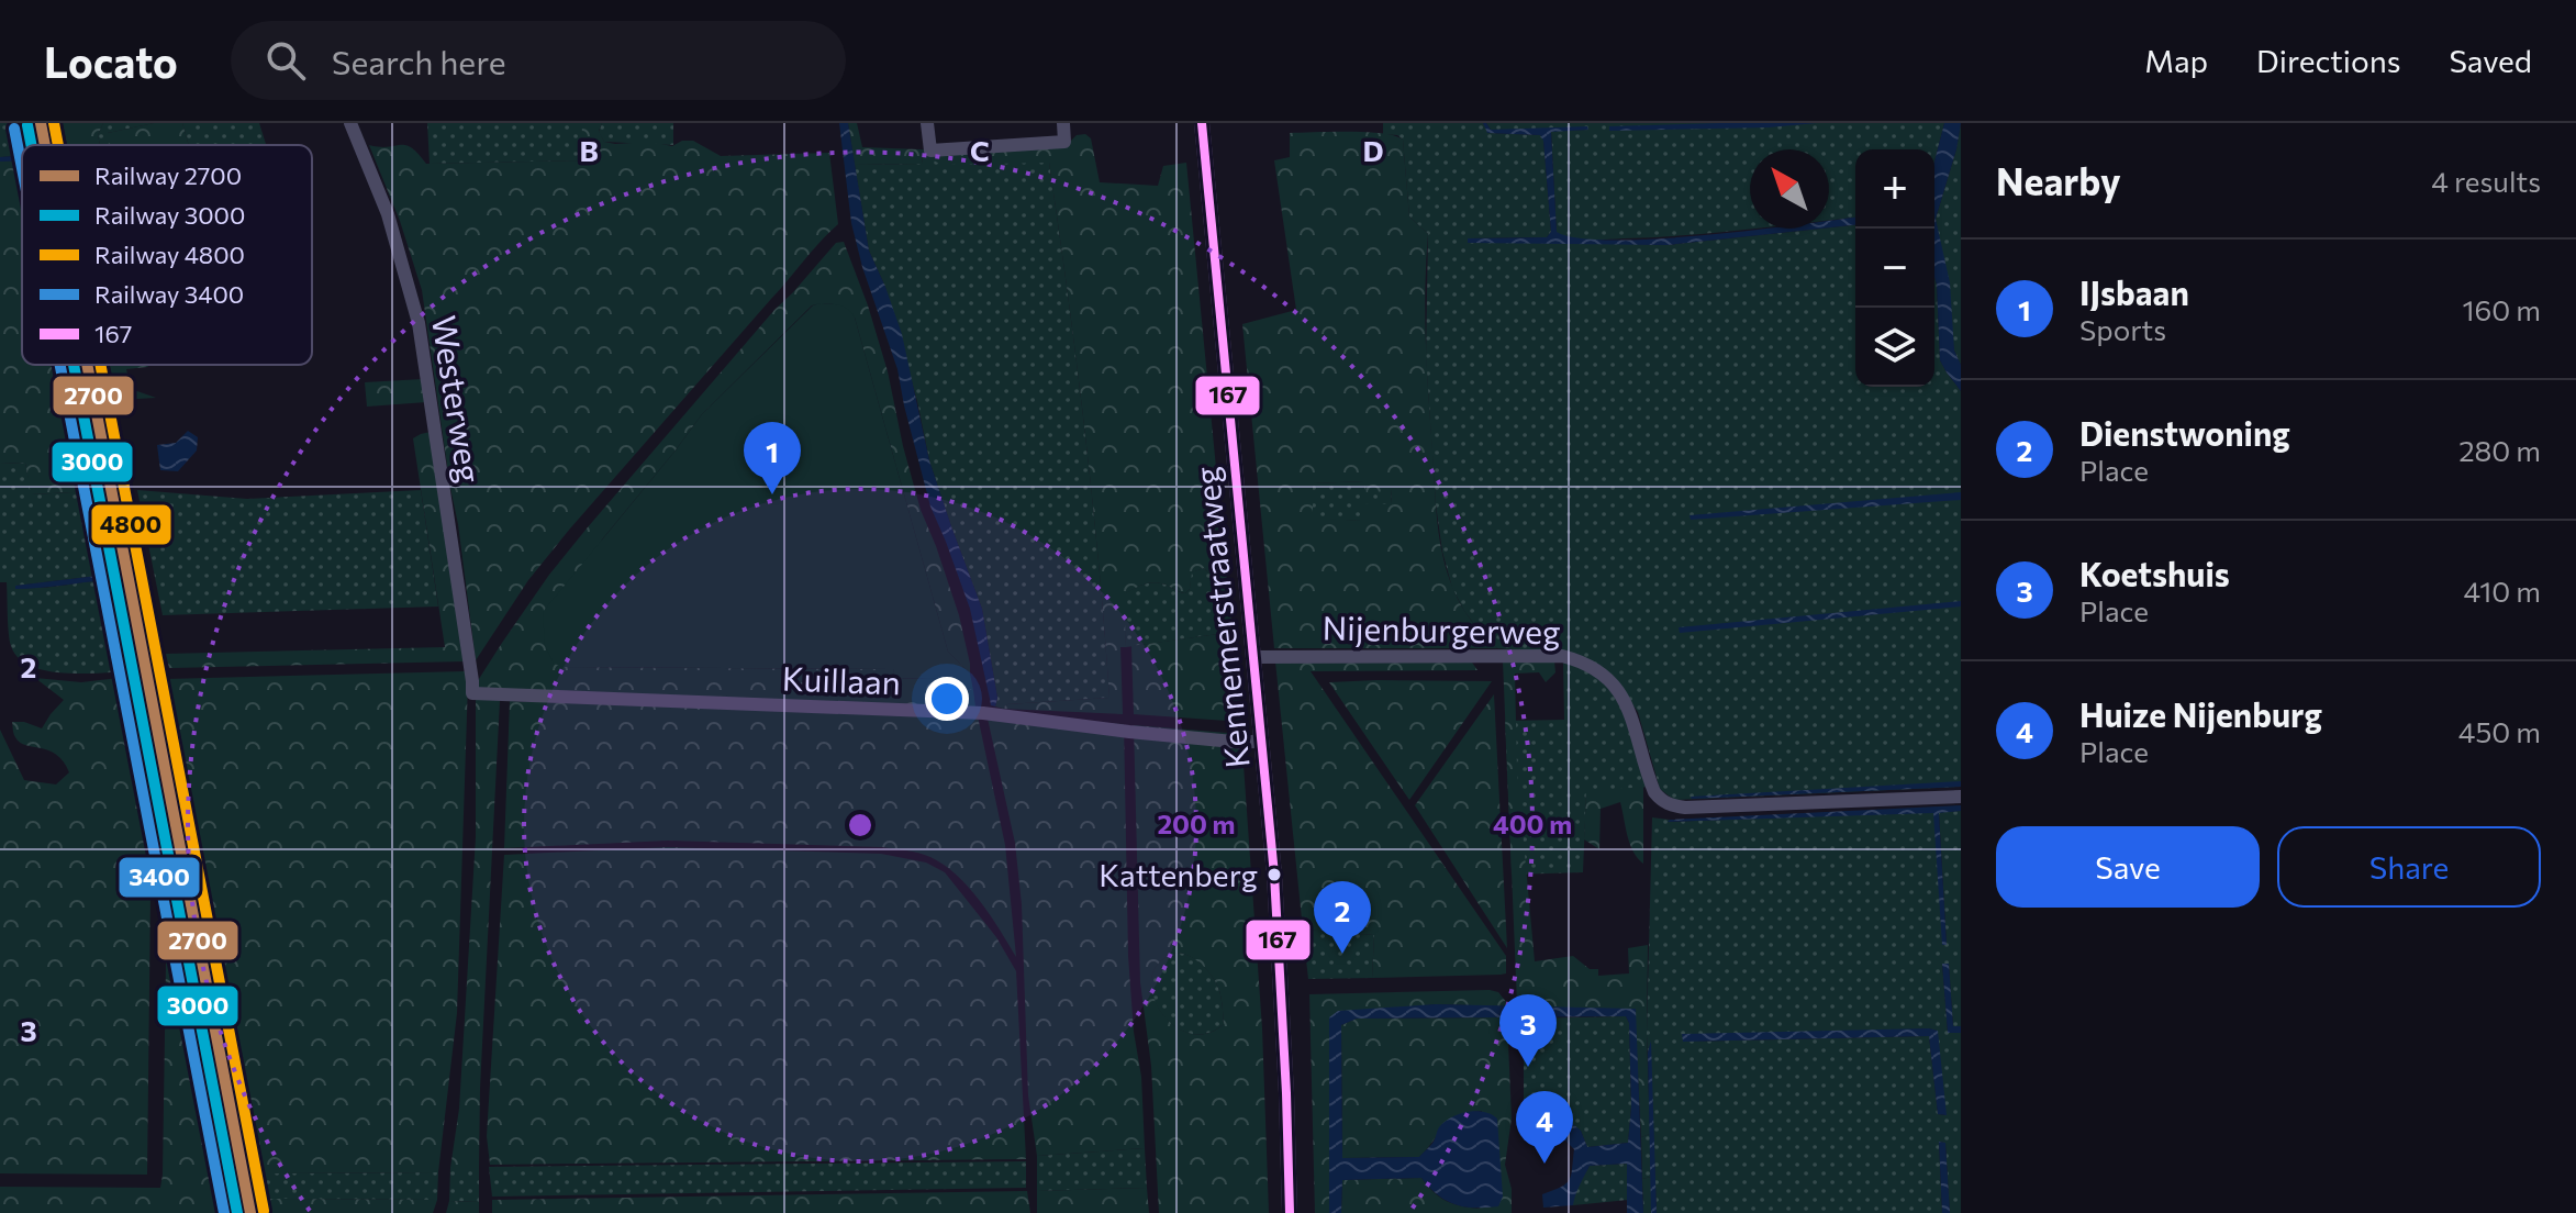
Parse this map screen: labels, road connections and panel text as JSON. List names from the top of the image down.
{
  "streets": {
    "main road": ["Kennemerstraatweg"],
    "street": ["Westerweg", "Nijenburgerweg", "Kuillaan"]
  },
  "crossings": [
    ["Westerweg", "Kuillaan"],
    ["Kennemerstraatweg", "Nijenburgerweg"],
    ["Kennemerstraatweg", "Kuillaan"]
  ],
  "places": ["Kattenberg"],
  "lines": [
    "rail line 2700",
    "rail line 4800",
    "transit line 167",
    "rail line 3000",
    "rail line 3400"
  ],
  "legend": [
    "Railway 2700",
    "Railway 3000",
    "Railway 4800",
    "Railway 3400",
    "167"
  ],
  "north": "top left",
  "page": {
    "header": "Locato",
    "search": "Search here",
    "nav": ["Map", "Directions", "Saved"],
    "heading": ["Nearby", "4 results"],
    "map_buttons": ["+", "−"],
    "list": [
      {
        "mark": "1",
        "name": "IJsbaan",
        "note": "Sports",
        "value": "160 m"
      },
      {
        "mark": "2",
        "name": "Dienstwoning",
        "note": "Place",
        "value": "280 m"
      },
      {
        "mark": "3",
        "name": "Koetshuis",
        "note": "Place",
        "value": "410 m"
      },
      {
        "mark": "4",
        "name": "Huize Nijenburg",
        "note": "Place",
        "value": "450 m"
      }
    ],
    "pins": [
      "1",
      "2",
      "3",
      "4"
    ],
    "buttons": ["Save", "Share"]
  },
  "grid": {
    "columns": ["B", "C", "D"],
    "rows": ["2", "3"]
  },
  "rings": ["200 m", "400 m"]
}
